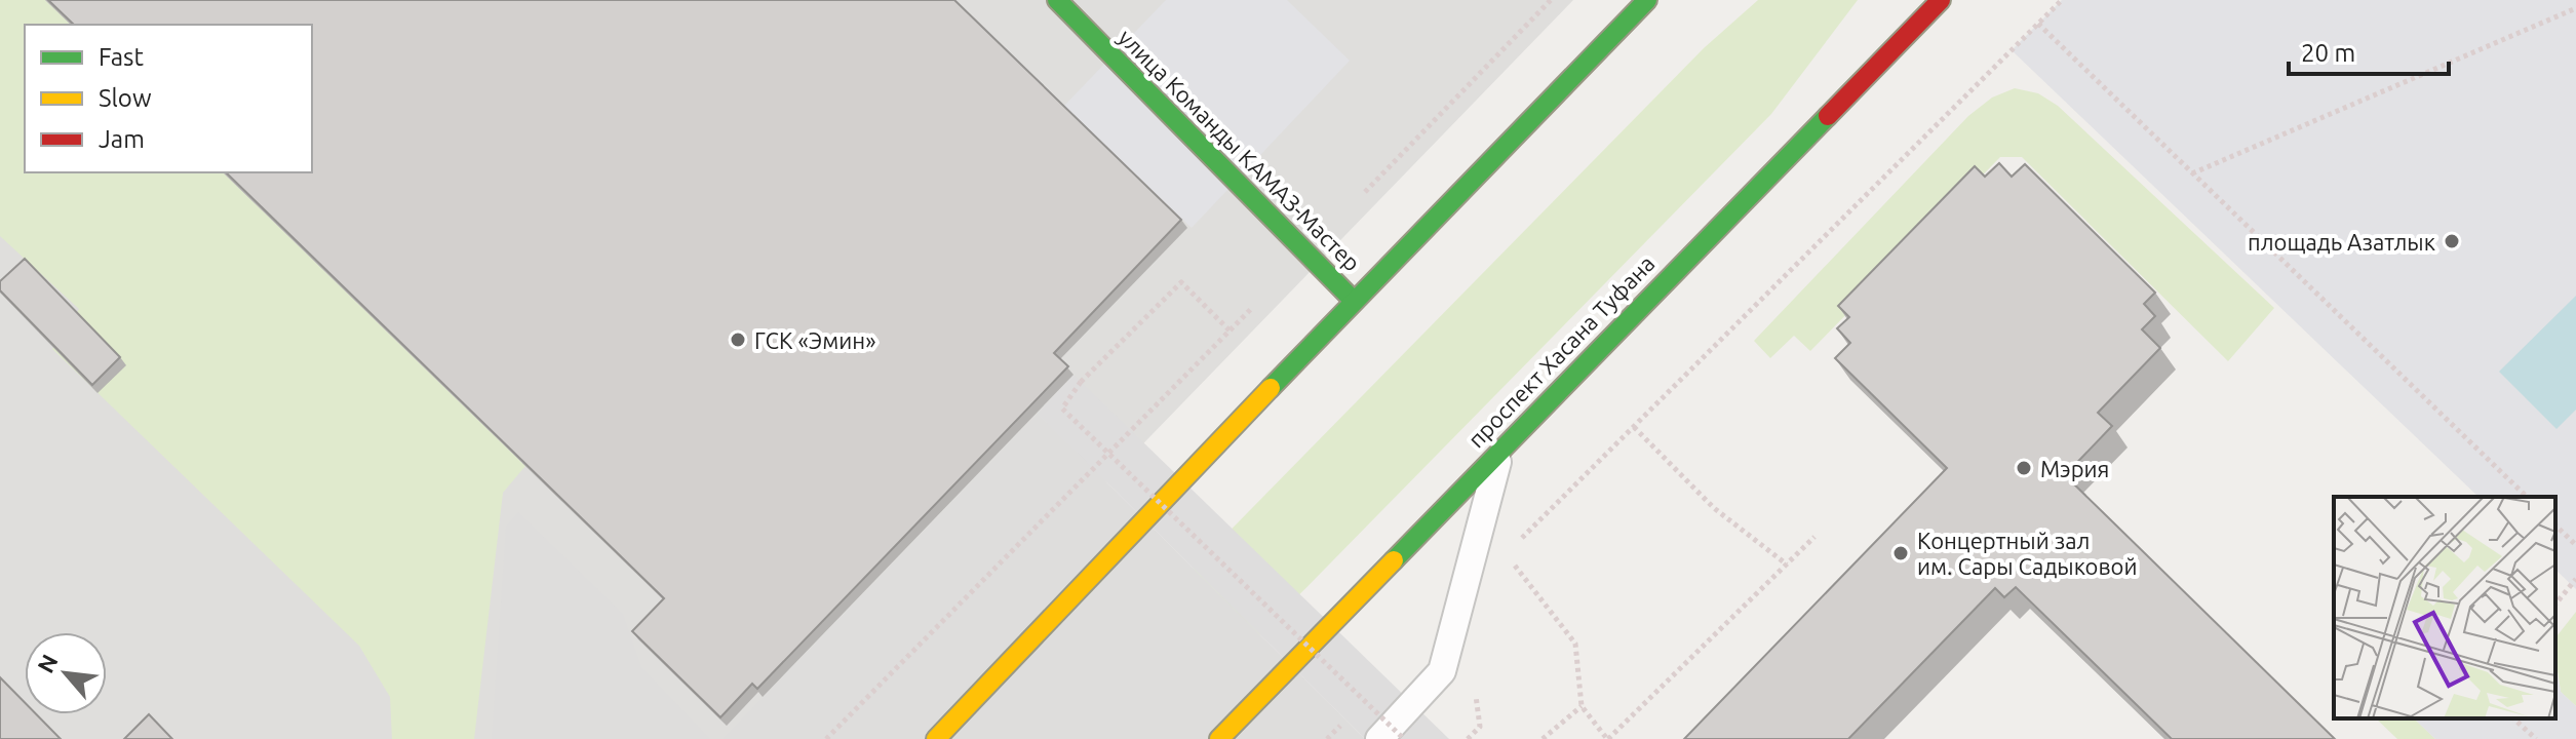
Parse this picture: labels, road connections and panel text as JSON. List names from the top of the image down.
{
  "streets": {
    "main road": ["улица Команды КАМАЗ-Мастер", "проспект Хасана Туфана"]
  },
  "places": [
    "площадь Азатлык",
    "ГСК «Эмин»",
    "Мэрия",
    "Концертный зал им. Сары Садыковой"
  ],
  "legend": ["Fast", "Slow", "Jam"],
  "scale_bar": "20 m",
  "north": "top left"
}
